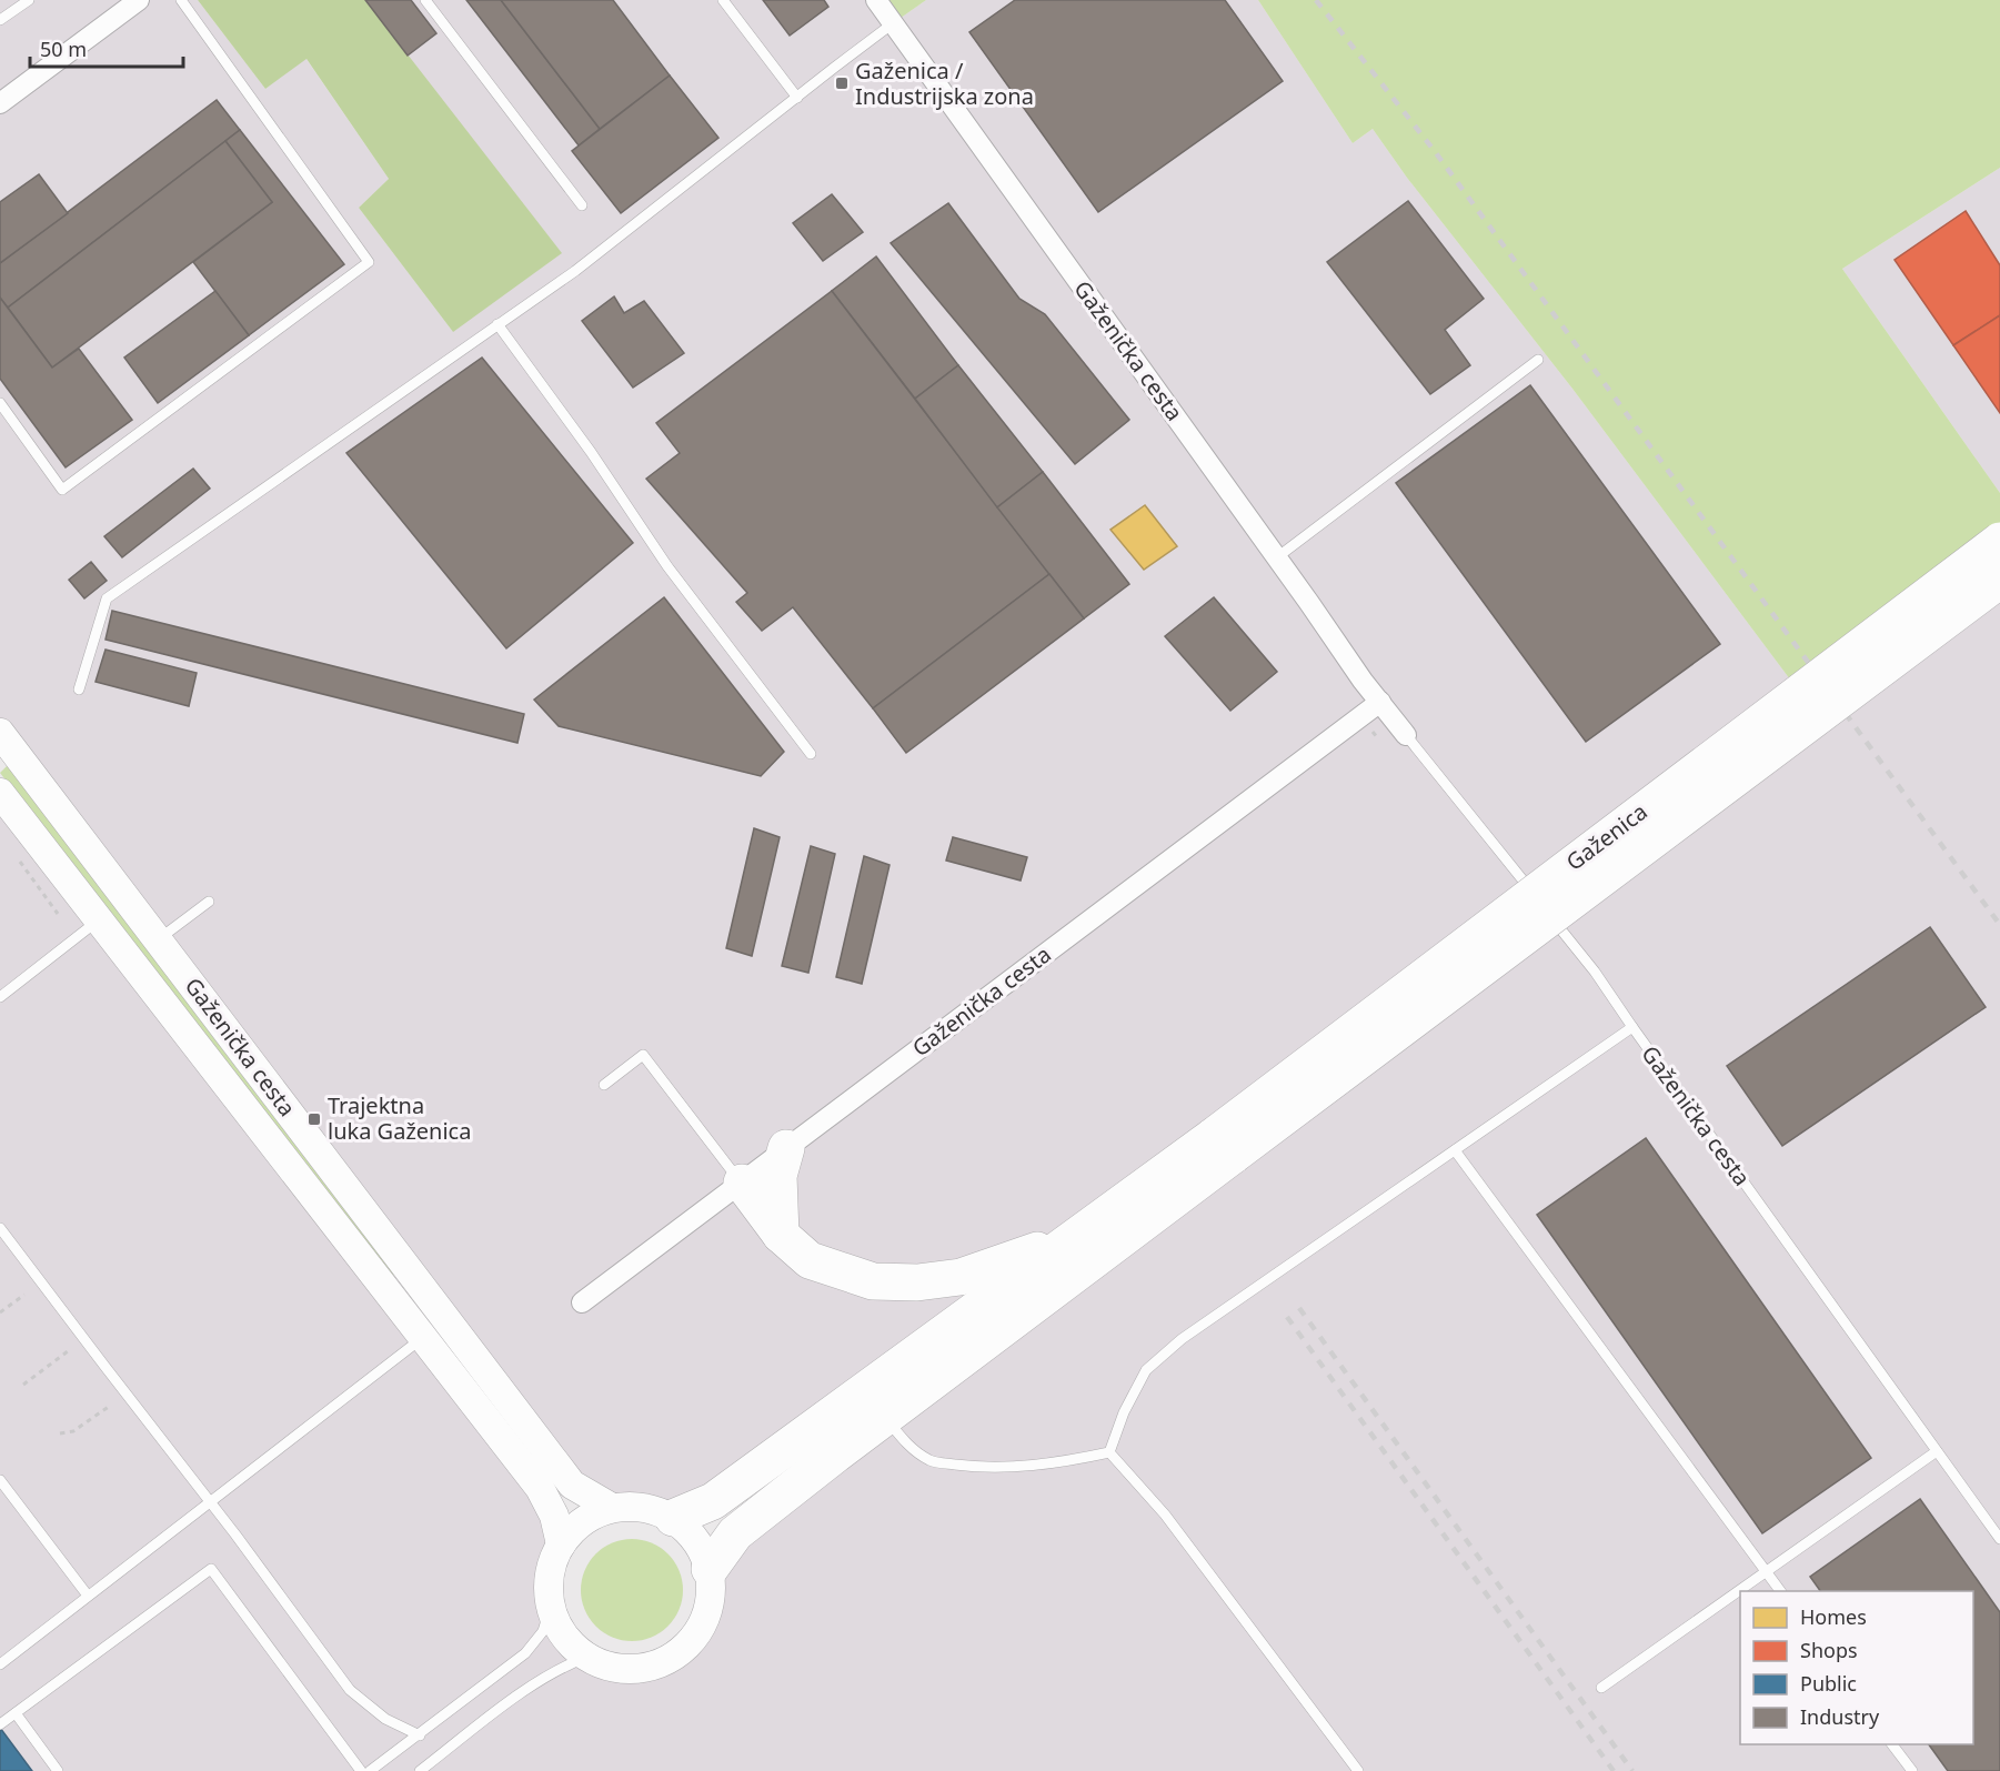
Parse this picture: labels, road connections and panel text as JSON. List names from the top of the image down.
{
  "streets": {
    "highway": ["Gaženica"],
    "main road": ["Gaženička cesta"]
  },
  "places": {
    "transit": ["Gaženica / Industrijska zona", "Trajektna luka Gaženica"]
  },
  "legend": [
    "Homes",
    "Shops",
    "Public",
    "Industry"
  ],
  "scale_bar": "50 m"
}
